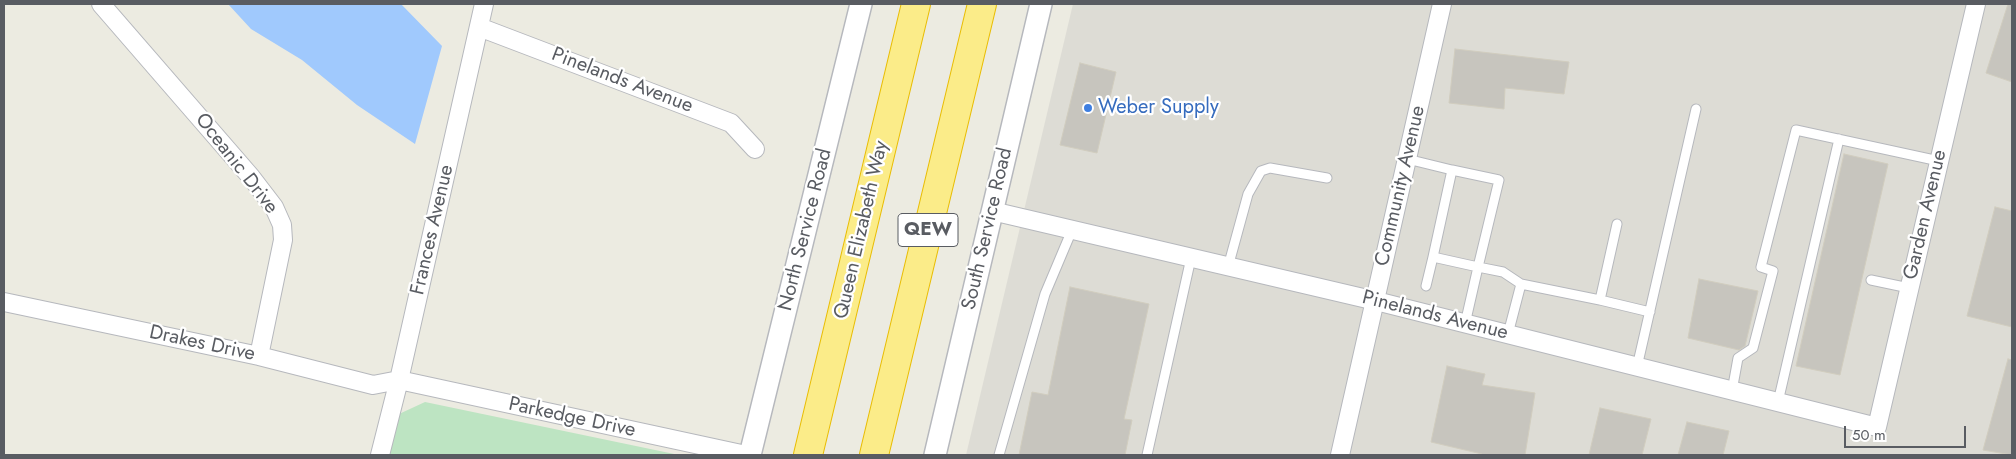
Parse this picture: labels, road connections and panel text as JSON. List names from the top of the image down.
{
  "streets": {
    "highway": ["Queen Elizabeth Way", "QEW"],
    "street": [
      "Pinelands Avenue",
      "Oceanic Drive",
      "Community Avenue",
      "Garden Avenue",
      "South Service Road",
      "Frances Avenue",
      "North Service Road",
      "Drakes Drive",
      "Parkedge Drive"
    ]
  },
  "crossings": [
    ["Pinelands Avenue", "Community Avenue"],
    ["Pinelands Avenue", "Garden Avenue"],
    ["Pinelands Avenue", "South Service Road"],
    ["Pinelands Avenue", "Frances Avenue"],
    ["Oceanic Drive", "Drakes Drive"],
    ["Frances Avenue", "Drakes Drive"],
    ["Frances Avenue", "Parkedge Drive"],
    ["Drakes Drive", "Parkedge Drive"]
  ],
  "places": ["Weber Supply"],
  "scale_bar": "50 m"
}
